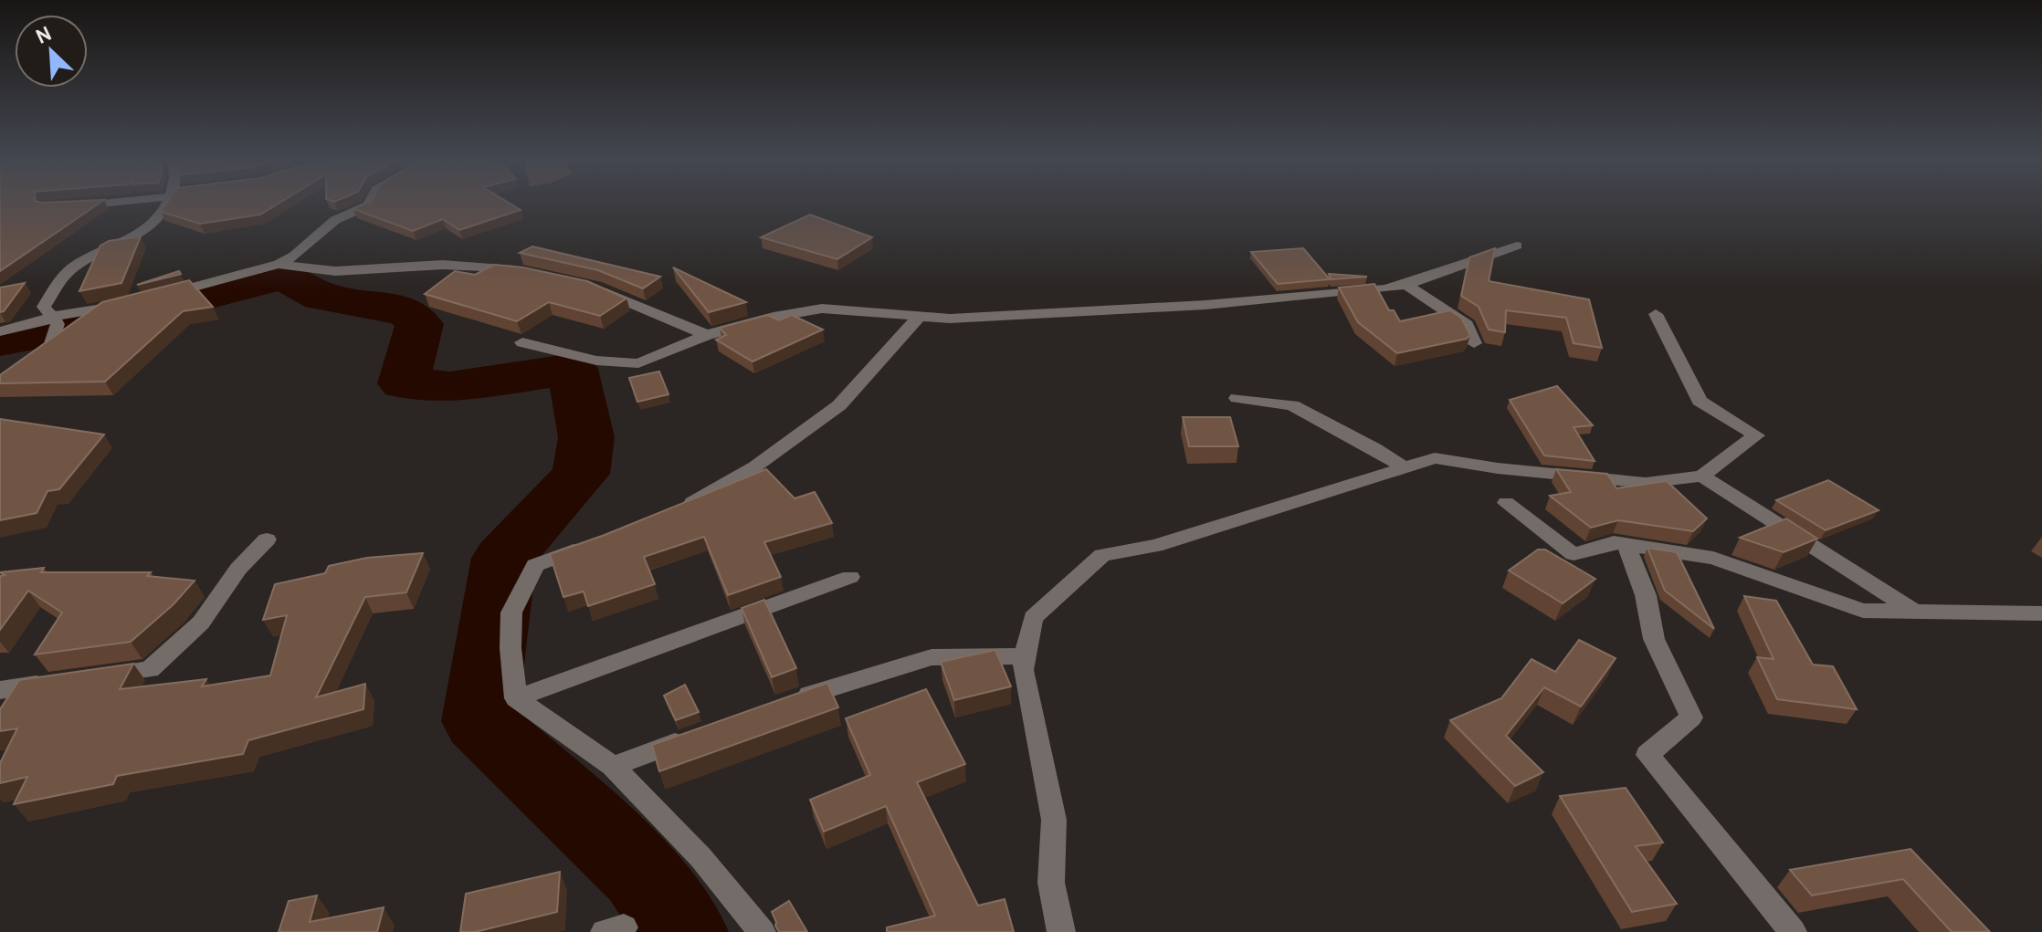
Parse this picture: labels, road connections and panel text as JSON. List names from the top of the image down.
{
  "north": "top left"
}
